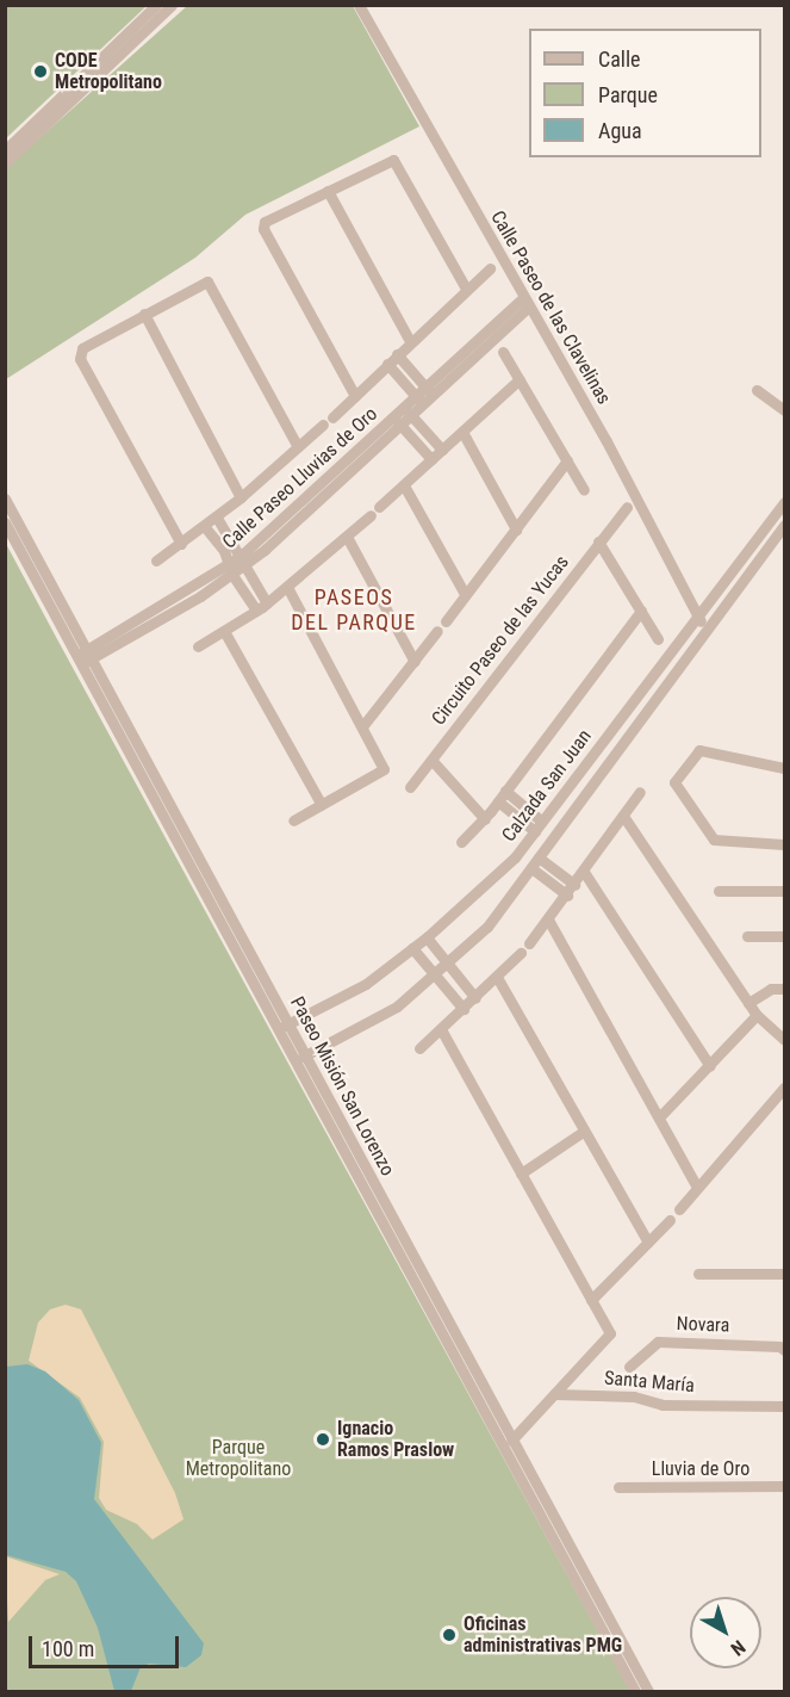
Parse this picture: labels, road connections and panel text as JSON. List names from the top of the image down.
{
  "streets": {
    "street": [
      "Calle Paseo de las Clavelinas",
      "Calle Paseo Lluvias de Oro",
      "Circuito Paseo de las Yucas",
      "Calzada San Juan",
      "Paseo Misión San Lorenzo",
      "Novara",
      "Santa María",
      "Lluvia de Oro"
    ]
  },
  "crossings": [
    ["Calle Paseo de las Clavelinas", "Calle Paseo Lluvias de Oro"],
    ["Calle Paseo de las Clavelinas", "Calzada San Juan"],
    ["Calle Paseo Lluvias de Oro", "Paseo Misión San Lorenzo"],
    ["Calzada San Juan", "Paseo Misión San Lorenzo"]
  ],
  "districts": ["PASEOS DEL PARQUE"],
  "parks": ["Parque Metropolitano"],
  "places": ["CODE Metropolitano", "Ignacio Ramos Praslow", "Oficinas administrativas PMG"],
  "legend": ["Calle", "Parque", "Agua"],
  "scale_bar": "100 m",
  "north": "bottom right"
}
